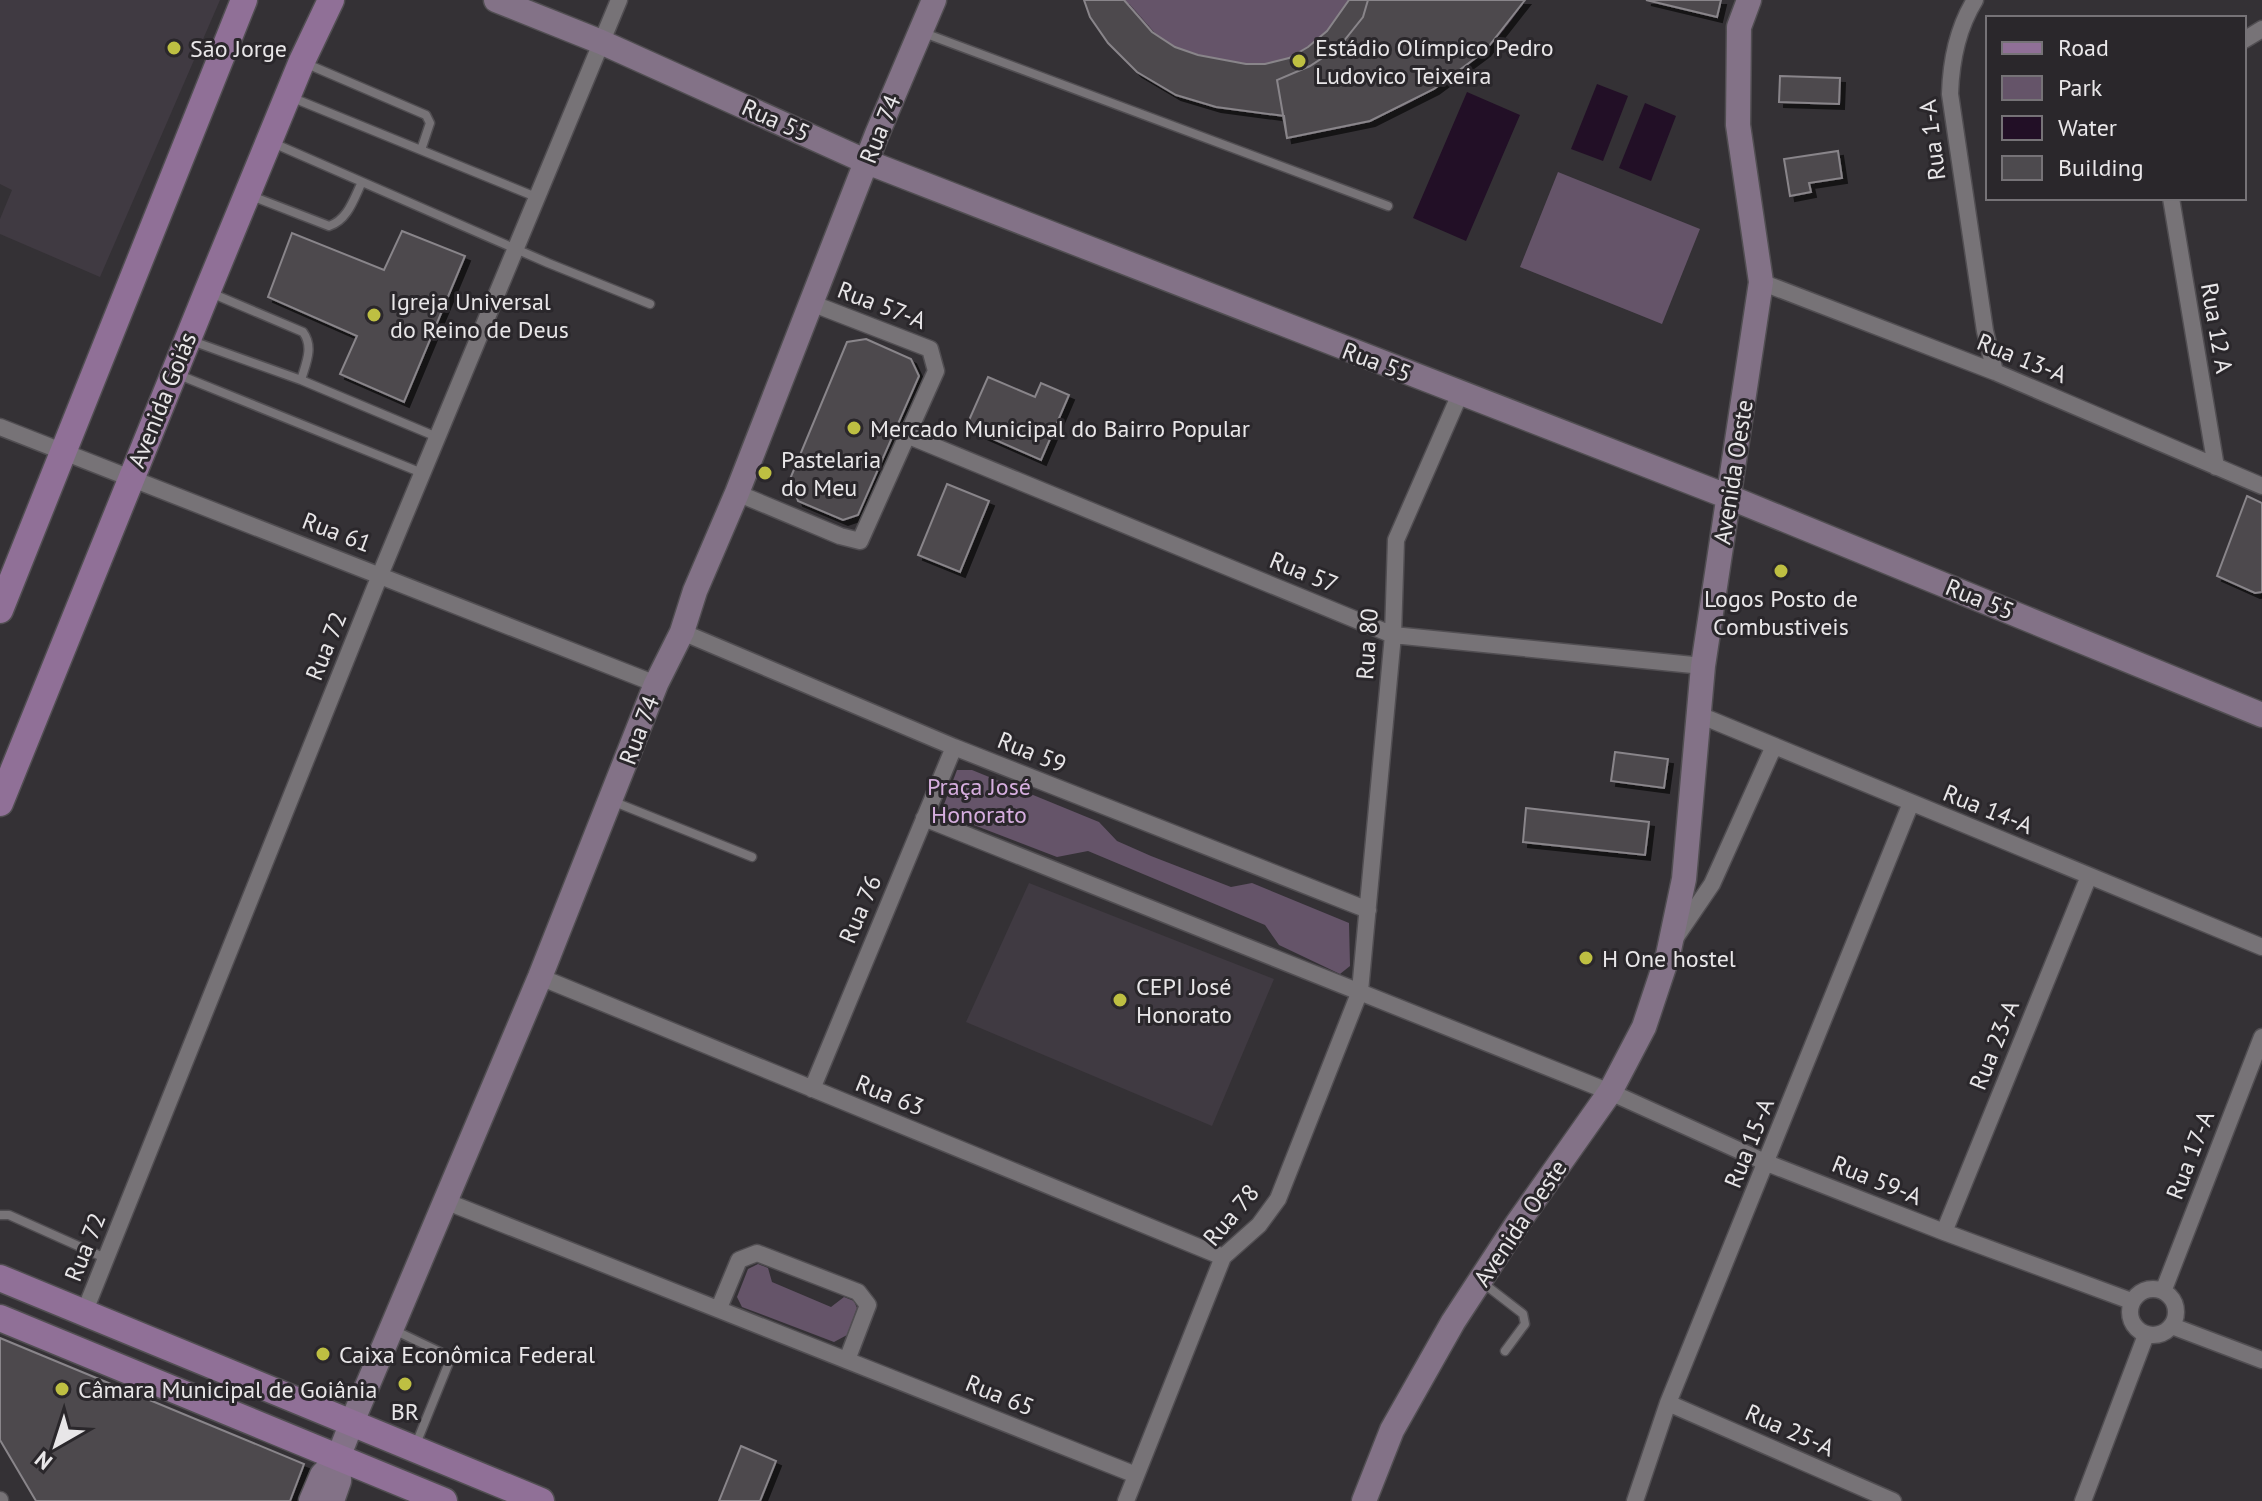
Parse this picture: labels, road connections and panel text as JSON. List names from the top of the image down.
{
  "streets": {
    "main road": ["Avenida Goiás"],
    "street": [
      "Rua 55",
      "Rua 74",
      "Rua 1-A",
      "Rua 57-A",
      "Rua 12 A",
      "Rua 13-A",
      "Avenida Oeste",
      "Rua 61",
      "Rua 57",
      "Rua 80",
      "Rua 72",
      "Rua 59",
      "Rua 14-A",
      "Rua 76",
      "Rua 23-A",
      "Rua 63",
      "Rua 15-A",
      "Rua 17-A",
      "Rua 59-A",
      "Rua 78",
      "Rua 65",
      "Rua 25-A"
    ]
  },
  "crossings": [
    ["Rua 55", "Rua 74"],
    ["Rua 55", "Avenida Oeste"],
    ["Rua 55", "Rua 80"],
    ["Rua 55", "Rua 72"],
    ["Rua 74", "Rua 57-A"],
    ["Rua 74", "Rua 61"],
    ["Rua 74", "Rua 59"],
    ["Rua 74", "Rua 63"],
    ["Rua 74", "Rua 65"],
    ["Rua 1-A", "Rua 13-A"],
    ["Rua 57-A", "Rua 57"],
    ["Rua 12 A", "Rua 13-A"],
    ["Rua 13-A", "Avenida Oeste"],
    ["Avenida Goiás", "Rua 61"],
    ["Avenida Oeste", "Rua 57"],
    ["Avenida Oeste", "Rua 14-A"],
    ["Avenida Oeste", "Rua 59-A"],
    ["Rua 61", "Rua 72"],
    ["Rua 57", "Rua 80"],
    ["Rua 80", "Rua 59"],
    ["Rua 80", "Rua 78"],
    ["Rua 59", "Rua 76"],
    ["Rua 59", "Rua 78"],
    ["Rua 14-A", "Rua 23-A"],
    ["Rua 14-A", "Rua 15-A"],
    ["Rua 76", "Rua 63"],
    ["Rua 23-A", "Rua 59-A"],
    ["Rua 63", "Rua 78"],
    ["Rua 15-A", "Rua 59-A"],
    ["Rua 15-A", "Rua 25-A"],
    ["Rua 17-A", "Rua 59-A"],
    ["Rua 78", "Rua 65"]
  ],
  "parks": ["Praça José Honorato"],
  "places": [
    "São Jorge",
    "Estádio Olímpico Pedro Ludovico Teixeira",
    "Igreja Universal do Reino de Deus",
    "Mercado Municipal do Bairro Popular",
    "Pastelaria do Meu",
    "Logos Posto de Combustiveis",
    "H One hostel",
    "CEPI José Honorato",
    "Caixa Econômica Federal",
    "BR",
    "Câmara Municipal de Goiânia"
  ],
  "legend": [
    "Road",
    "Park",
    "Water",
    "Building"
  ],
  "north": "bottom left"
}
